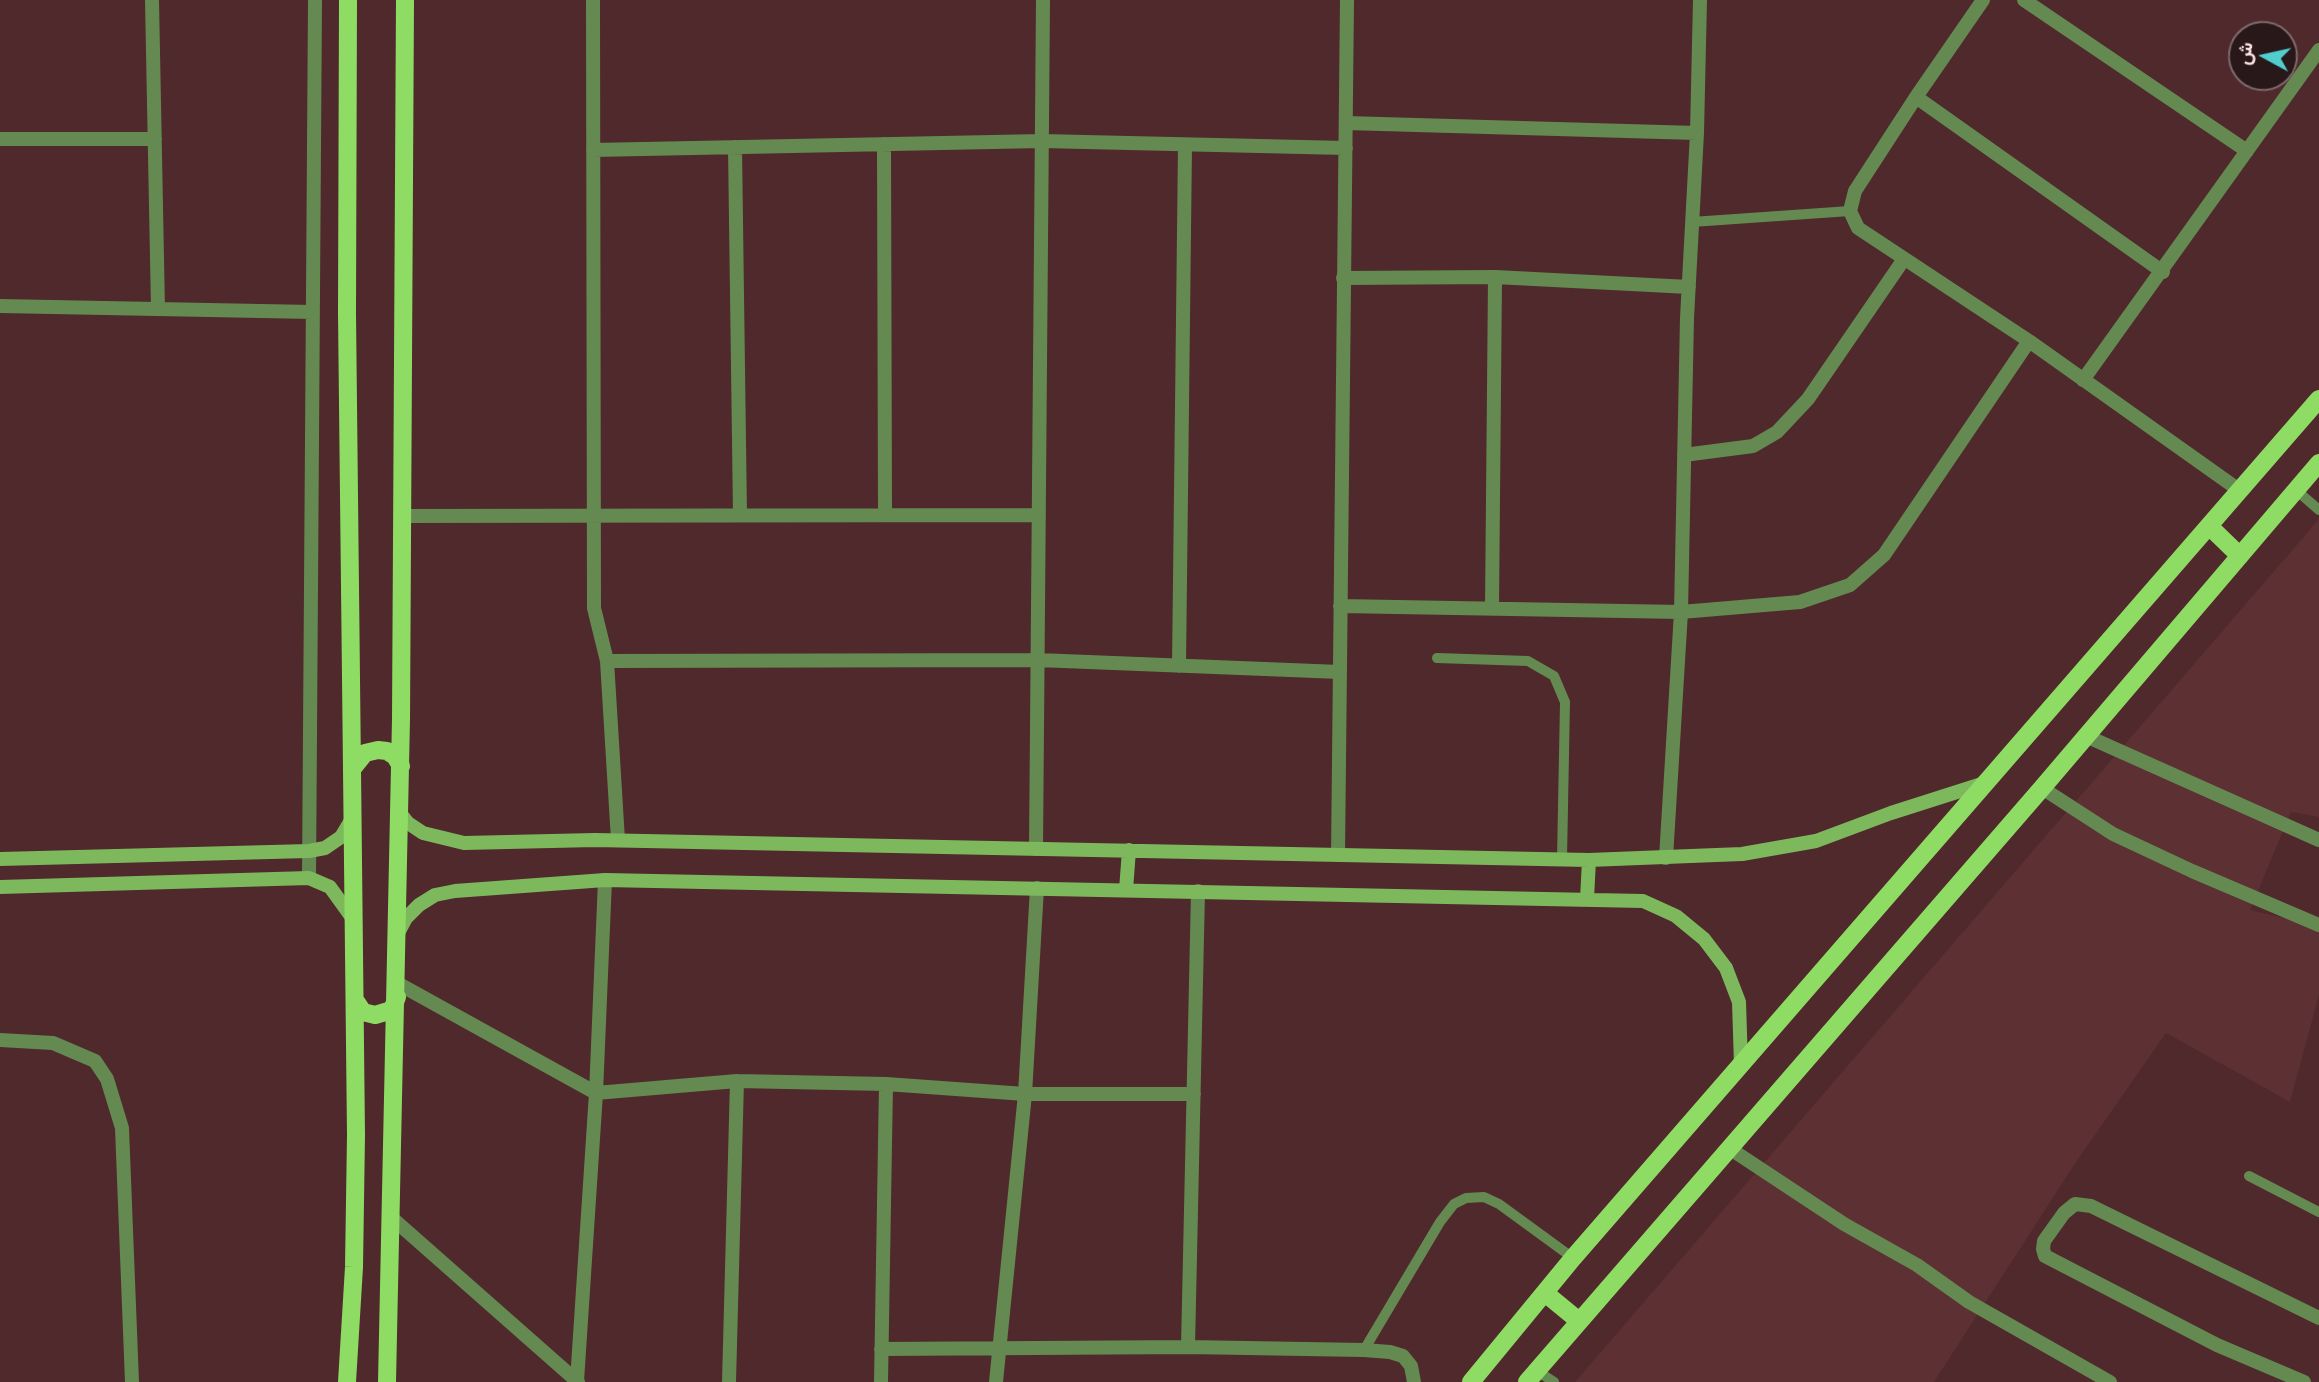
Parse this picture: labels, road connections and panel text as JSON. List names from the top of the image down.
{
  "north": "left"
}
